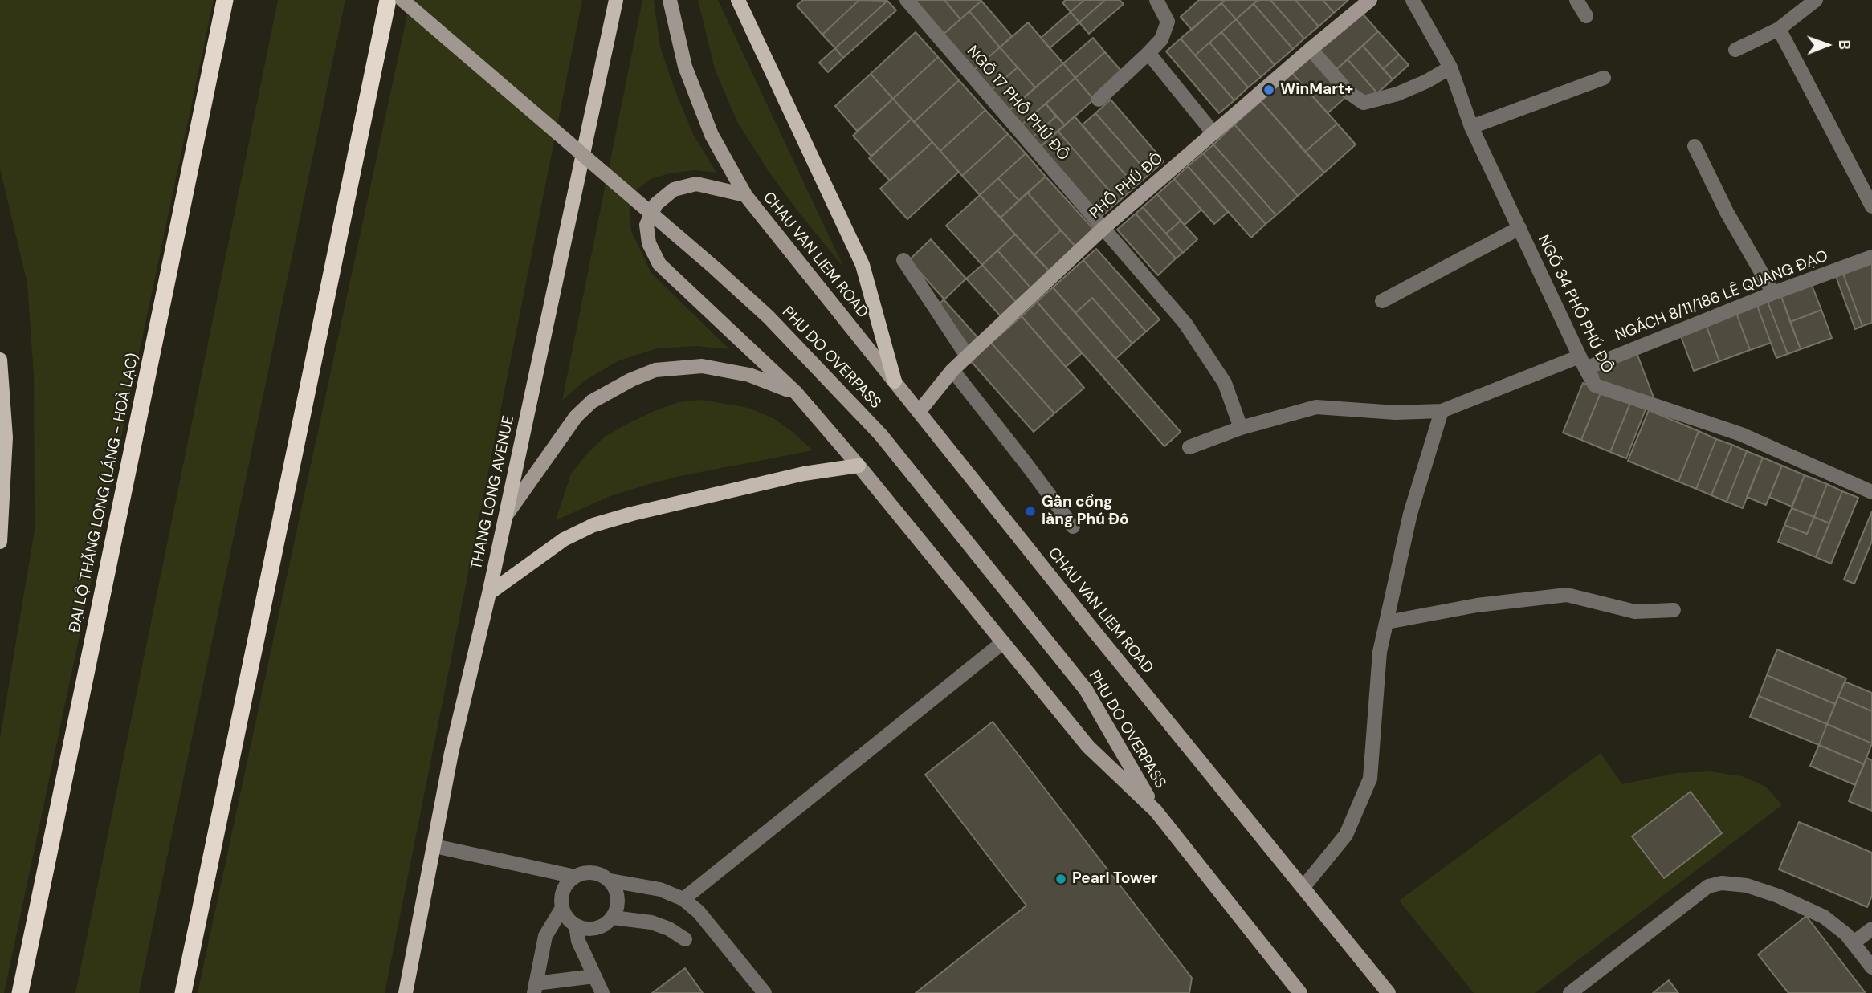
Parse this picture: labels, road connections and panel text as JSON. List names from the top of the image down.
{
  "streets": {
    "highway": ["ĐẠI LỘ THĂNG LONG (LÁNG - HOÀ LẠC)"],
    "main road": [
      "PHỐ PHÚ ĐÔ",
      "CHAU VAN LIEM ROAD",
      "PHU DO OVERPASS",
      "THANG LONG AVENUE"
    ],
    "lane": ["NGÕ 17 PHỐ PHÚ ĐÔ", "NGÁCH 8/11/186 LÊ QUANG ĐẠO", "NGÕ 34 PHỐ PHÚ ĐÔ"]
  },
  "crossings": [
    ["NGÕ 17 PHỐ PHÚ ĐÔ", "PHỐ PHÚ ĐÔ"],
    ["NGÕ 17 PHỐ PHÚ ĐÔ", "NGÁCH 8/11/186 LÊ QUANG ĐẠO"],
    ["PHỐ PHÚ ĐÔ", "CHAU VAN LIEM ROAD"],
    ["CHAU VAN LIEM ROAD", "PHU DO OVERPASS"],
    ["CHAU VAN LIEM ROAD", "THANG LONG AVENUE"],
    ["NGÁCH 8/11/186 LÊ QUANG ĐẠO", "NGÕ 34 PHỐ PHÚ ĐÔ"]
  ],
  "places": ["WinMart+", "Gần cổng làng Phú Đô", "Pearl Tower"],
  "north": "right"
}
